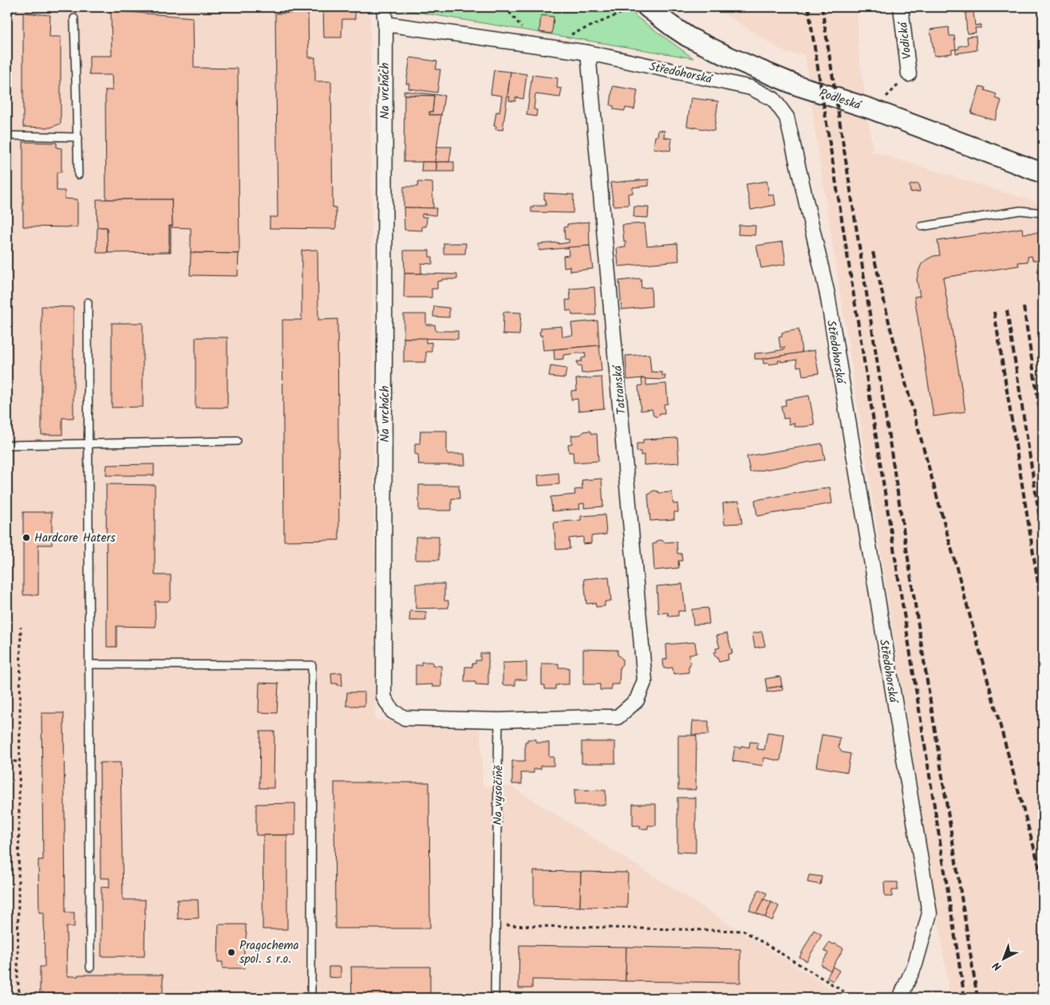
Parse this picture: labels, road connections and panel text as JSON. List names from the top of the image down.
{
  "streets": {
    "main road": ["Podleská"],
    "street": [
      "Vodická",
      "Středohorská",
      "Na vrchách",
      "Tatranská"
    ],
    "lane": ["Na vysočině"]
  },
  "crossings": [
    ["Středohorská", "Na vrchách"],
    ["Středohorská", "Tatranská"],
    ["Na vrchách", "Tatranská"],
    ["Na vrchách", "Na vysočině"],
    ["Tatranská", "Na vysočině"]
  ],
  "places": ["Hardcore Haters", "Pragochema spol. s r.o."],
  "north": "bottom left"
}
